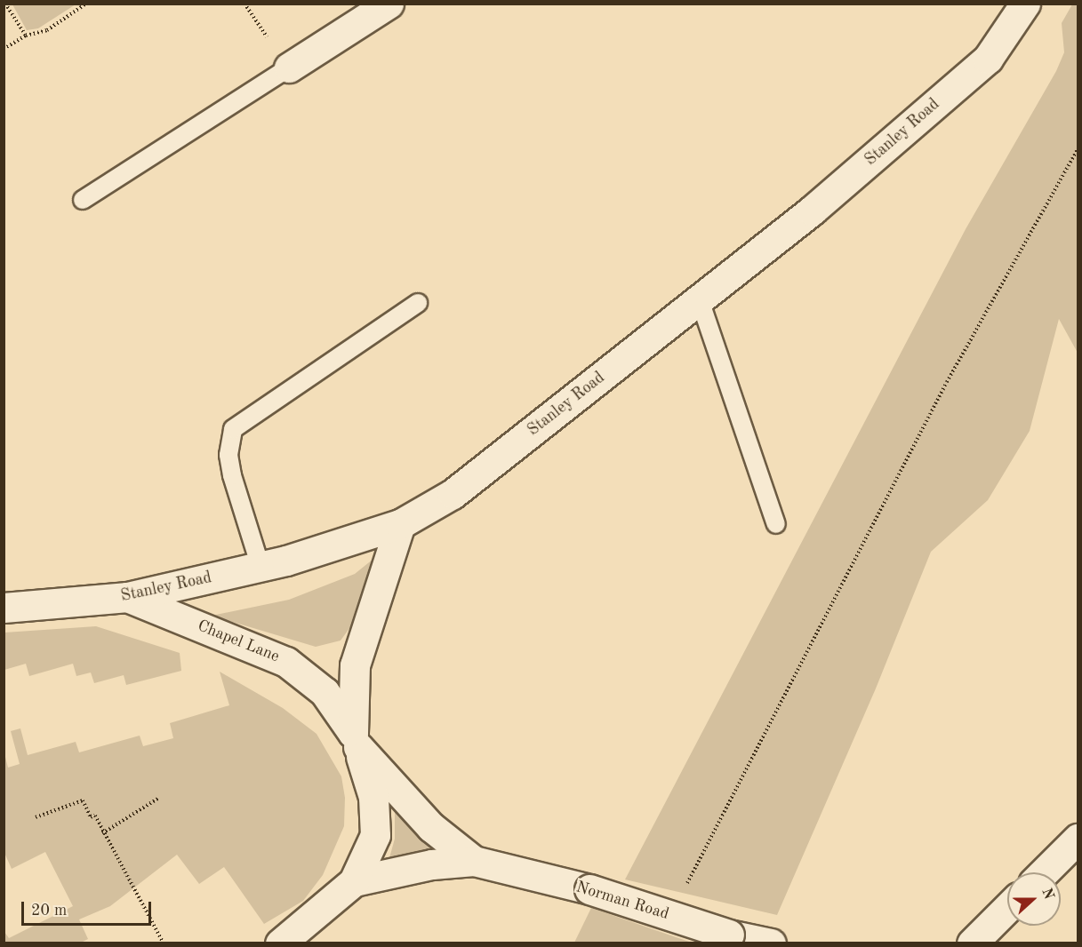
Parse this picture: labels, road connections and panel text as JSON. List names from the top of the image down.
{
  "streets": {
    "street": ["Stanley Road", "Chapel Lane", "Norman Road"]
  },
  "crossings": [
    ["Stanley Road", "Chapel Lane"],
    ["Chapel Lane", "Norman Road"]
  ],
  "scale_bar": "20 m",
  "north": "right"
}
